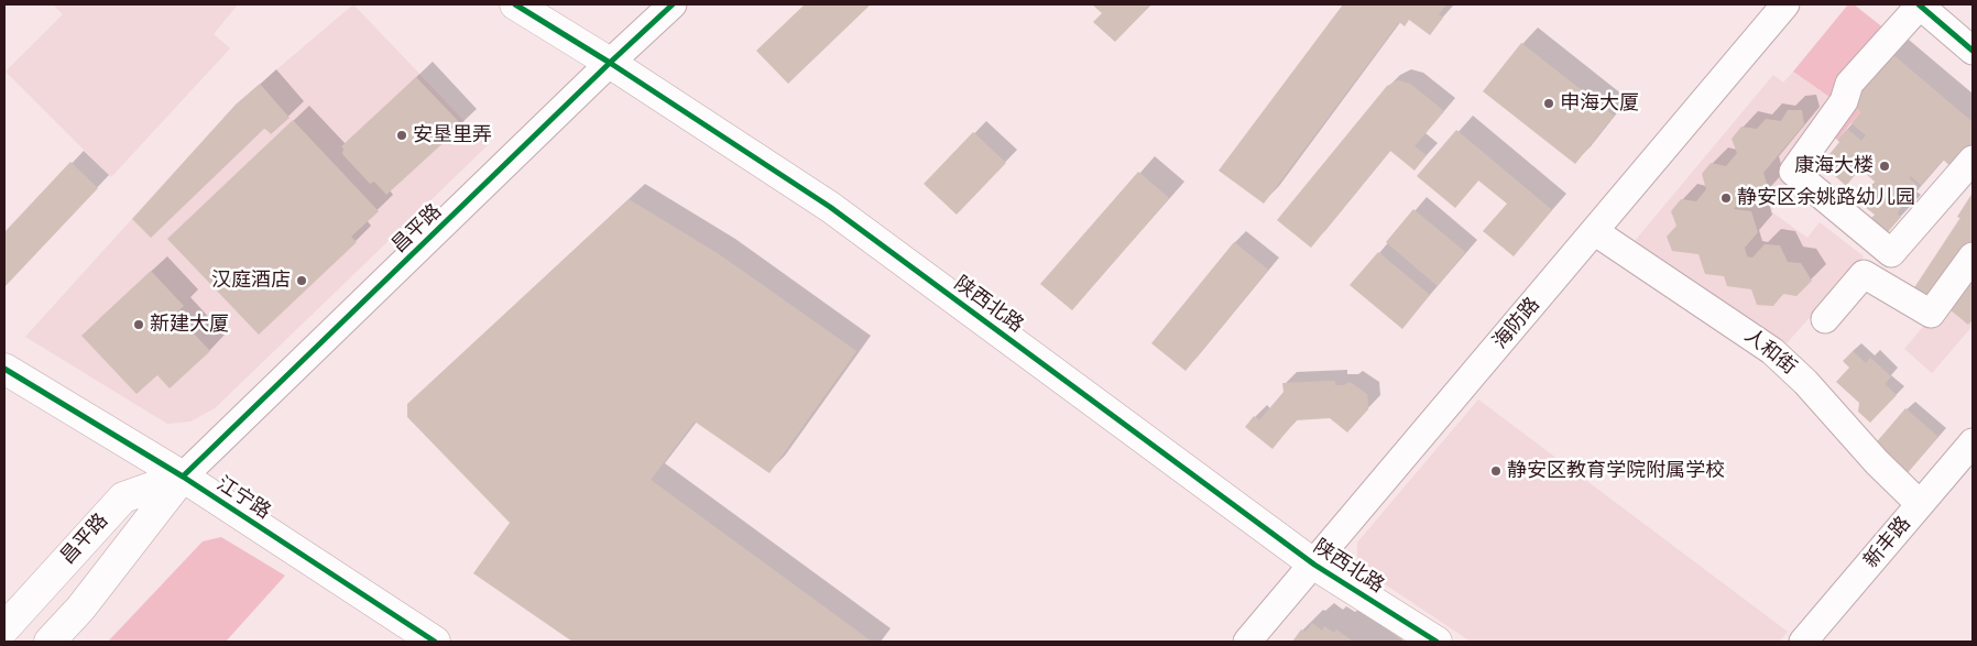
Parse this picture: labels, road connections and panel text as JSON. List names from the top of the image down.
{
  "streets": {
    "main road": ["昌平路", "陕西北路", "江宁路"],
    "street": ["海防路", "人和街", "新丰路"]
  },
  "crossings": [
    ["昌平路", "陕西北路"],
    ["昌平路", "江宁路"],
    ["陕西北路", "海防路"],
    ["海防路", "人和街"],
    ["人和街", "新丰路"]
  ],
  "places": [
    "申海大厦",
    "安垦里弄",
    "康海大楼",
    "静安区余姚路幼儿园",
    "汉庭酒店",
    "新建大厦",
    "静安区教育学院附属学校"
  ]
}
